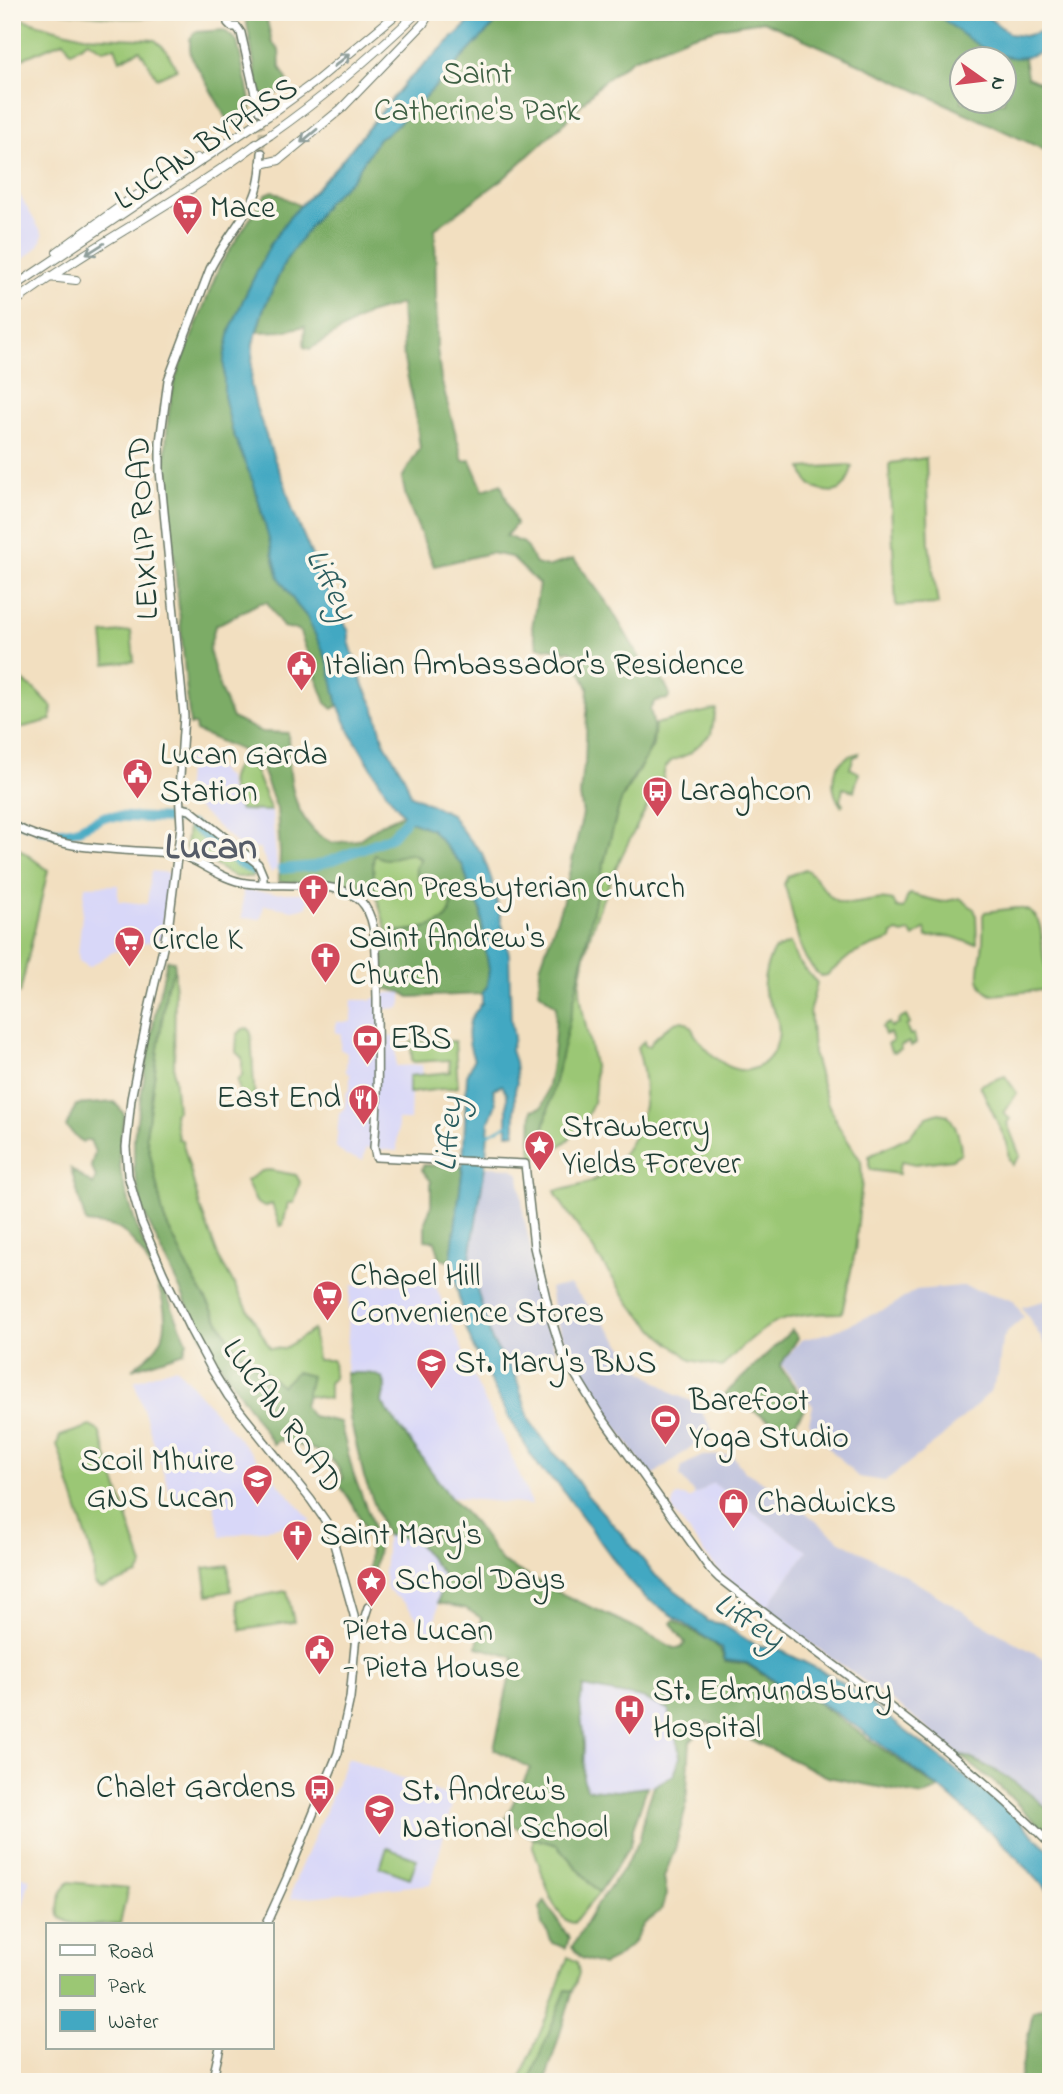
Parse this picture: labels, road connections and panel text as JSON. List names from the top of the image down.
{
  "streets": {
    "highway": ["LUCAN BYPASS"],
    "main road": ["LEIXLIP ROAD", "LUCAN ROAD"]
  },
  "crossings": [
    ["LEIXLIP ROAD", "LUCAN ROAD"]
  ],
  "districts": ["Lucan"],
  "water": ["Liffey"],
  "parks": ["Saint Catherine's Park"],
  "places": {
    "supermarket": ["Mace", "Circle K", "Chapel Hill Convenience Stores"],
    "public building": ["Italian Ambassador's Residence", "Lucan Garda Station", "Pieta Lucan - Pieta House"],
    "bus stop": ["Laraghcon", "Chalet Gardens"],
    "church": ["Lucan Presbyterian Church", "Saint Andrew's Church", "Saint Mary's"],
    "bank": ["EBS"],
    "restaurant": ["East End"],
    "place": ["Strawberry Yields Forever", "School Days"],
    "school or university": ["St. Mary's BNS", "Scoil Mhuire GNS Lucan", "St. Andrew's National School"],
    "sports": ["Barefoot Yoga Studio"],
    "shop": ["Chadwicks"],
    "hospital": ["St. Edmundsbury Hospital"]
  },
  "legend": ["Road", "Park", "Water"],
  "north": "right"
}
